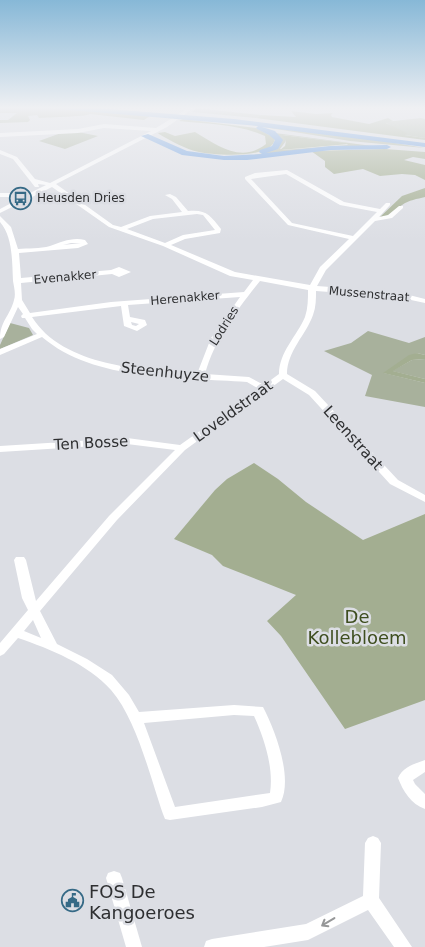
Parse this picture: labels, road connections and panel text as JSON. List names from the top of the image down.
{
  "streets": {
    "street": [
      "Evenakker",
      "Mussenstraat",
      "Herenakker",
      "Lodries",
      "Steenhuyze",
      "Loveldstraat",
      "Leenstraat",
      "Ten Bosse"
    ]
  },
  "crossings": [
    ["Mussenstraat", "Loveldstraat"],
    ["Herenakker", "Lodries"],
    ["Herenakker", "Steenhuyze"],
    ["Lodries", "Steenhuyze"],
    ["Steenhuyze", "Loveldstraat"],
    ["Loveldstraat", "Leenstraat"],
    ["Loveldstraat", "Ten Bosse"]
  ],
  "parks": ["De Kollebloem"],
  "places": {
    "bus stop": ["Heusden Dries"],
    "public building": ["FOS De Kangoeroes"]
  }
}
